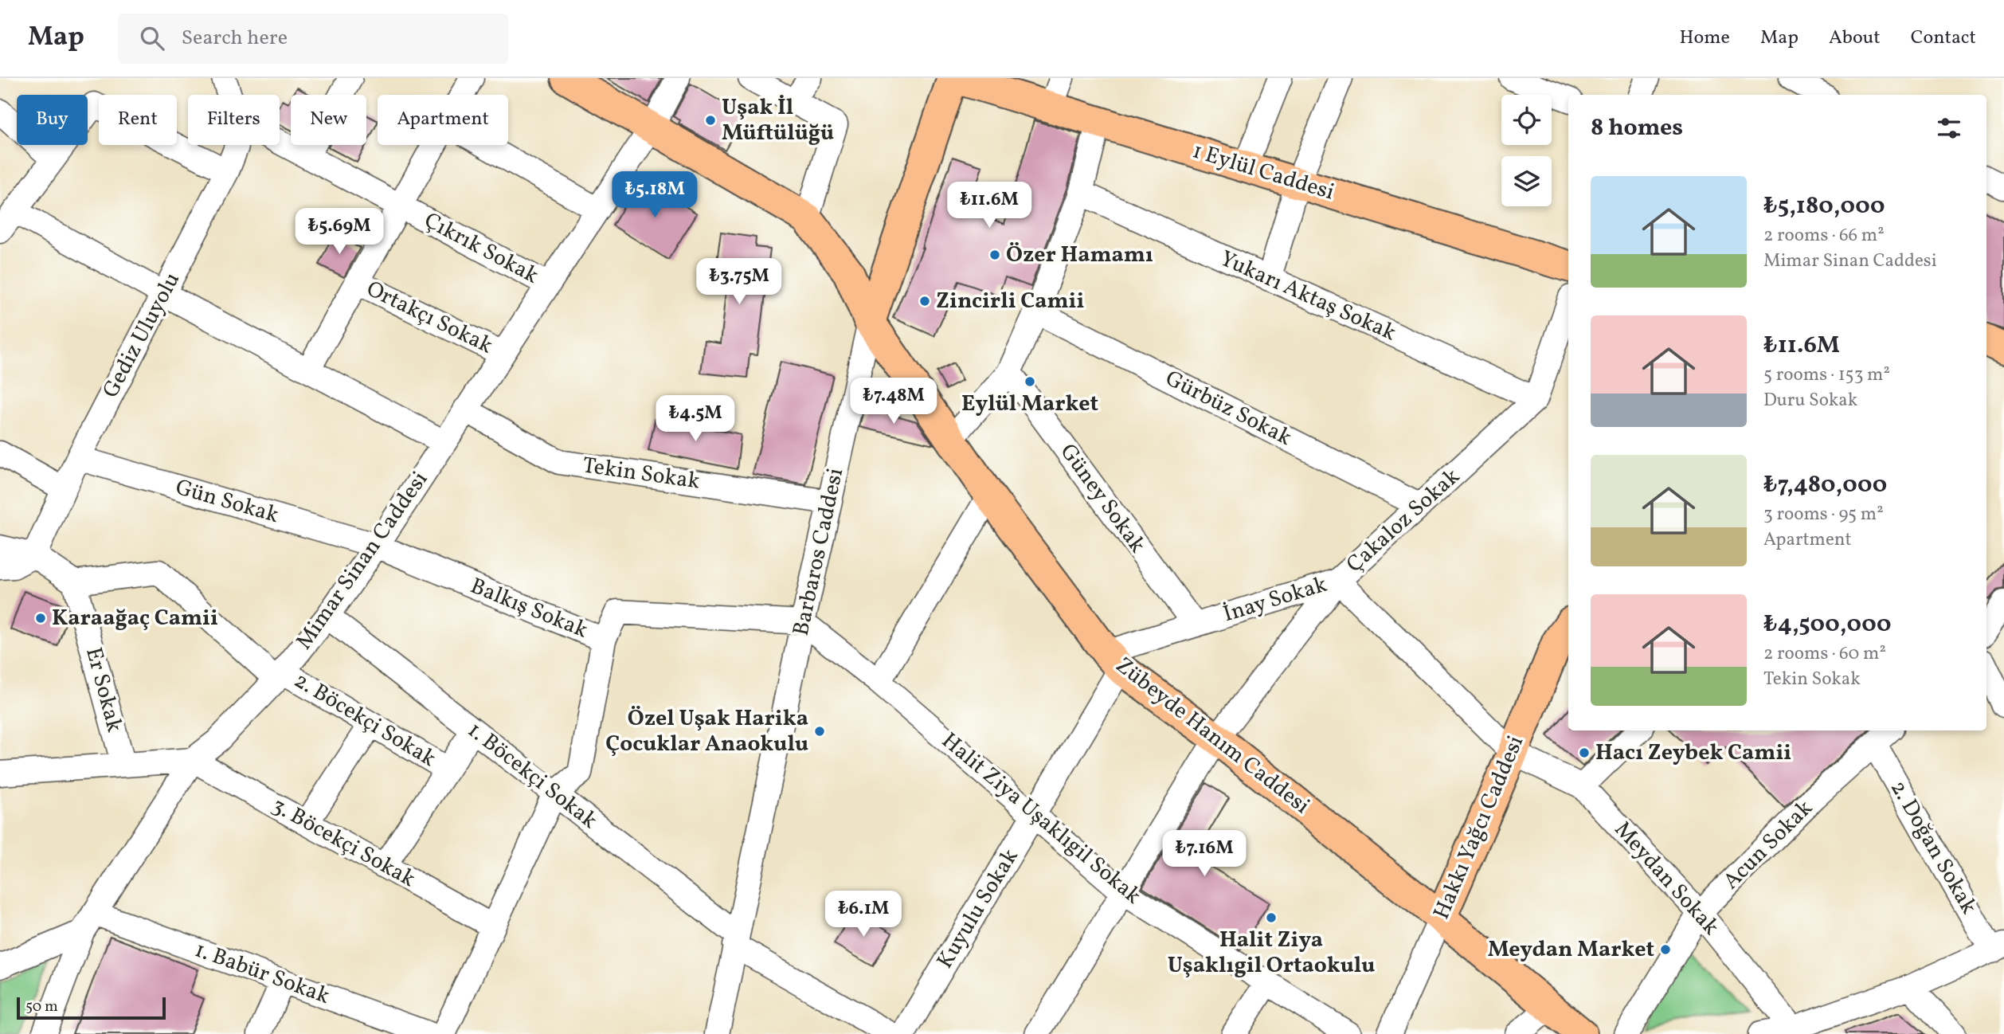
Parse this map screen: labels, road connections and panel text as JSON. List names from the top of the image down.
{
  "streets": {
    "main road": [
      "1 Eylül Caddesi",
      "Barbaros Caddesi",
      "Zübeyde Hanım Caddesi",
      "Hakkı Yağcı Caddesi"
    ],
    "street": [
      "Çıkrık Sokak",
      "Yukarı Aktaş Sokak",
      "Ortakçı Sokak",
      "Gediz Uluyolu",
      "Gürbüz Sokak",
      "Tekin Sokak",
      "Güney Sokak",
      "Gün Sokak",
      "Çakaloz Sokak",
      "Mimar Sinan Caddesi",
      "İnay Sokak",
      "Balkış Sokak",
      "Er Sokak",
      "2. Böcekçi Sokak",
      "1. Böcekçi Sokak",
      "Halit Ziya Uşaklıgil Sokak",
      "3. Böcekçi Sokak",
      "Acun Sokak",
      "2. Doğan Sokak",
      "Meydan Sokak",
      "Kuyulu Sokak",
      "1. Babür Sokak"
    ]
  },
  "crossings": [
    ["1 Eylül Caddesi", "Barbaros Caddesi"],
    ["Çıkrık Sokak", "Mimar Sinan Caddesi"],
    ["Yukarı Aktaş Sokak", "Çakaloz Sokak"],
    ["Ortakçı Sokak", "Mimar Sinan Caddesi"],
    ["Gediz Uluyolu", "Gün Sokak"],
    ["Gürbüz Sokak", "Çakaloz Sokak"],
    ["Tekin Sokak", "Barbaros Caddesi"],
    ["Tekin Sokak", "Mimar Sinan Caddesi"],
    ["Güney Sokak", "İnay Sokak"],
    ["Gün Sokak", "Mimar Sinan Caddesi"],
    ["Gün Sokak", "Balkış Sokak"],
    ["Çakaloz Sokak", "İnay Sokak"],
    ["Çakaloz Sokak", "Zübeyde Hanım Caddesi"],
    ["Çakaloz Sokak", "Halit Ziya Uşaklıgil Sokak"],
    ["Barbaros Caddesi", "Balkış Sokak"],
    ["Barbaros Caddesi", "Zübeyde Hanım Caddesi"],
    ["Barbaros Caddesi", "1. Böcekçi Sokak"],
    ["Barbaros Caddesi", "Halit Ziya Uşaklıgil Sokak"],
    ["Mimar Sinan Caddesi", "Balkış Sokak"],
    ["Mimar Sinan Caddesi", "2. Böcekçi Sokak"],
    ["Mimar Sinan Caddesi", "1. Böcekçi Sokak"],
    ["Mimar Sinan Caddesi", "3. Böcekçi Sokak"],
    ["Mimar Sinan Caddesi", "1. Babür Sokak"],
    ["İnay Sokak", "Zübeyde Hanım Caddesi"],
    ["İnay Sokak", "Hakkı Yağcı Caddesi"],
    ["İnay Sokak", "Meydan Sokak"],
    ["İnay Sokak", "Kuyulu Sokak"],
    ["Balkış Sokak", "Halit Ziya Uşaklıgil Sokak"],
    ["Er Sokak", "2. Böcekçi Sokak"],
    ["Zübeyde Hanım Caddesi", "Hakkı Yağcı Caddesi"],
    ["Zübeyde Hanım Caddesi", "Kuyulu Sokak"],
    ["Halit Ziya Uşaklıgil Sokak", "Kuyulu Sokak"],
    ["Hakkı Yağcı Caddesi", "Meydan Sokak"],
    ["Acun Sokak", "2. Doğan Sokak"],
    ["Acun Sokak", "Meydan Sokak"]
  ],
  "places": [
    "Uşak İl Müftülüğü",
    "Özer Hamamı",
    "Zincirli Camii",
    "Eylül Market",
    "Karaağaç Camii",
    "Özel Uşak Harika Çocuklar Anaokulu",
    "Hacı Zeybek Camii",
    "Halit Ziya Uşaklıgil Ortaokulu",
    "Meydan Market"
  ],
  "scale_bar": "50 m",
  "page": {
    "header": "Map",
    "search": "Search here",
    "nav": [
      "Home",
      "Map",
      "About",
      "Contact"
    ],
    "chip": [
      "Buy",
      "Rent",
      "Filters",
      "New",
      "Apartment"
    ],
    "heading": "8 homes",
    "list": [
      {
        "name": "₺5,180,000",
        "note": "2 rooms · 66 m² · Mimar Sinan Caddesi"
      },
      {
        "name": "₺11.6M",
        "note": "5 rooms · 153 m² · Duru Sokak"
      },
      {
        "name": "₺7,480,000",
        "note": "3 rooms · 95 m² · Apartment"
      },
      {
        "name": "₺4,500,000",
        "note": "2 rooms · 60 m² · Tekin Sokak"
      }
    ],
    "price": [
      "₺5.18M",
      "₺11.6M",
      "₺5.69M",
      "₺3.75M",
      "₺7.48M",
      "₺4.5M",
      "₺7.16M",
      "₺6.1M"
    ],
    "scale": "50 m"
  }
}
